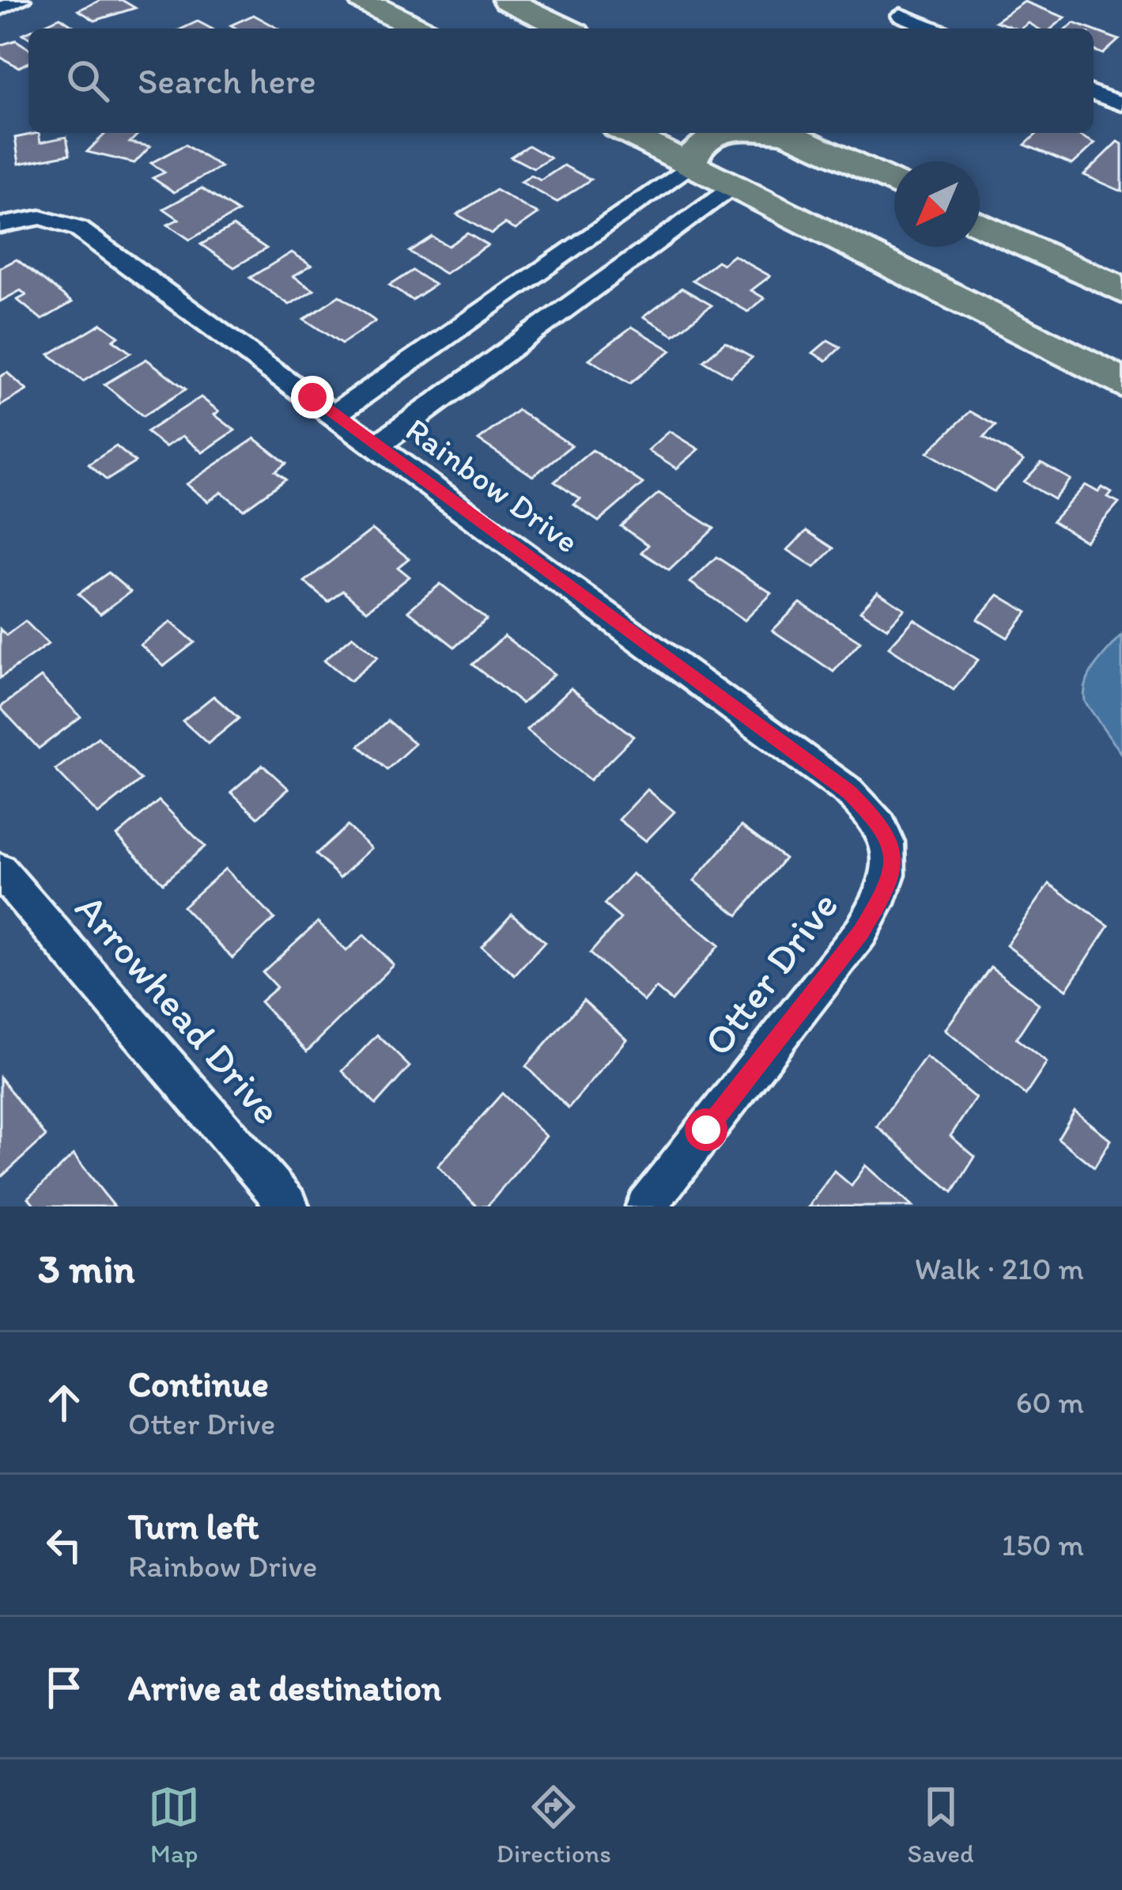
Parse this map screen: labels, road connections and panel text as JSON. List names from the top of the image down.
{
  "streets": {
    "street": ["Rainbow Drive", "Otter Drive", "Arrowhead Drive"]
  },
  "crossings": [
    ["Rainbow Drive", "Otter Drive"]
  ],
  "north": "bottom left",
  "page": {
    "search": "Search here",
    "heading": ["3 min", "Walk · 210 m"],
    "list": [
      ["Continue", "Otter Drive", "60 m"],
      ["Turn left", "Rainbow Drive", "150 m"],
      "Arrive at destination"
    ],
    "nav": ["Map", "Directions", "Saved"]
  }
}
